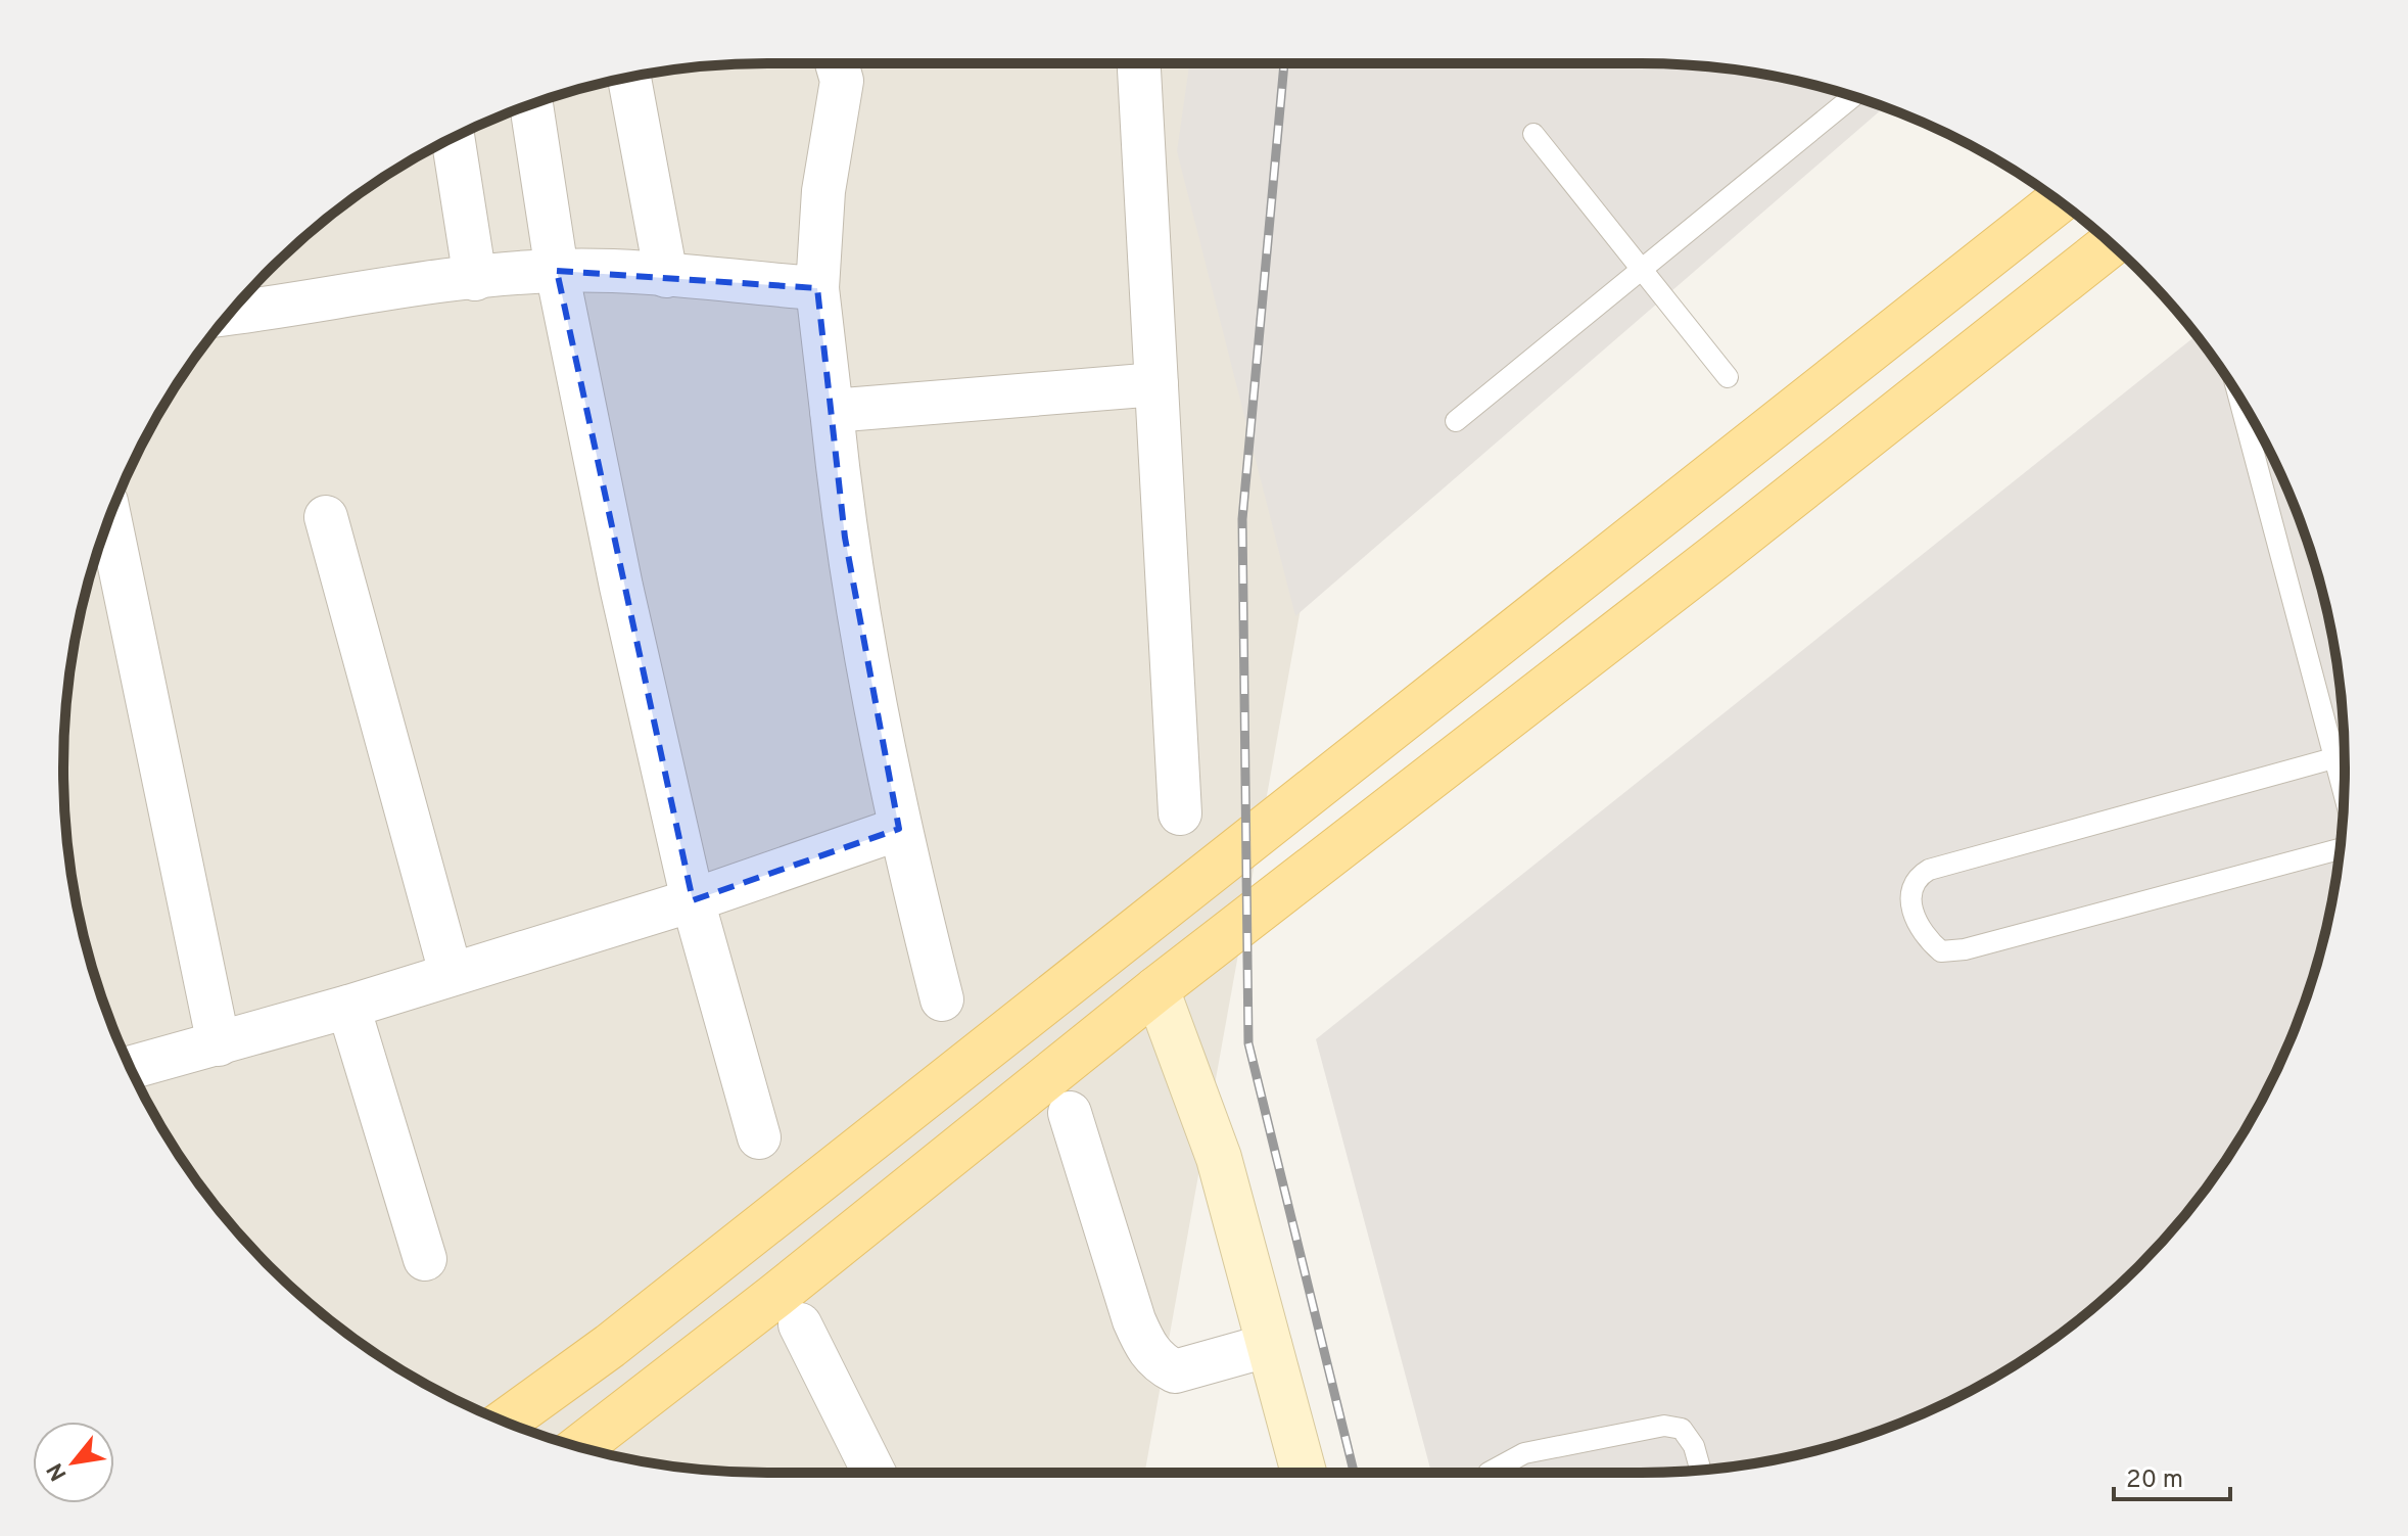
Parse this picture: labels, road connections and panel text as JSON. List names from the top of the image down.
{
  "scale_bar": "20 m",
  "north": "bottom left"
}
